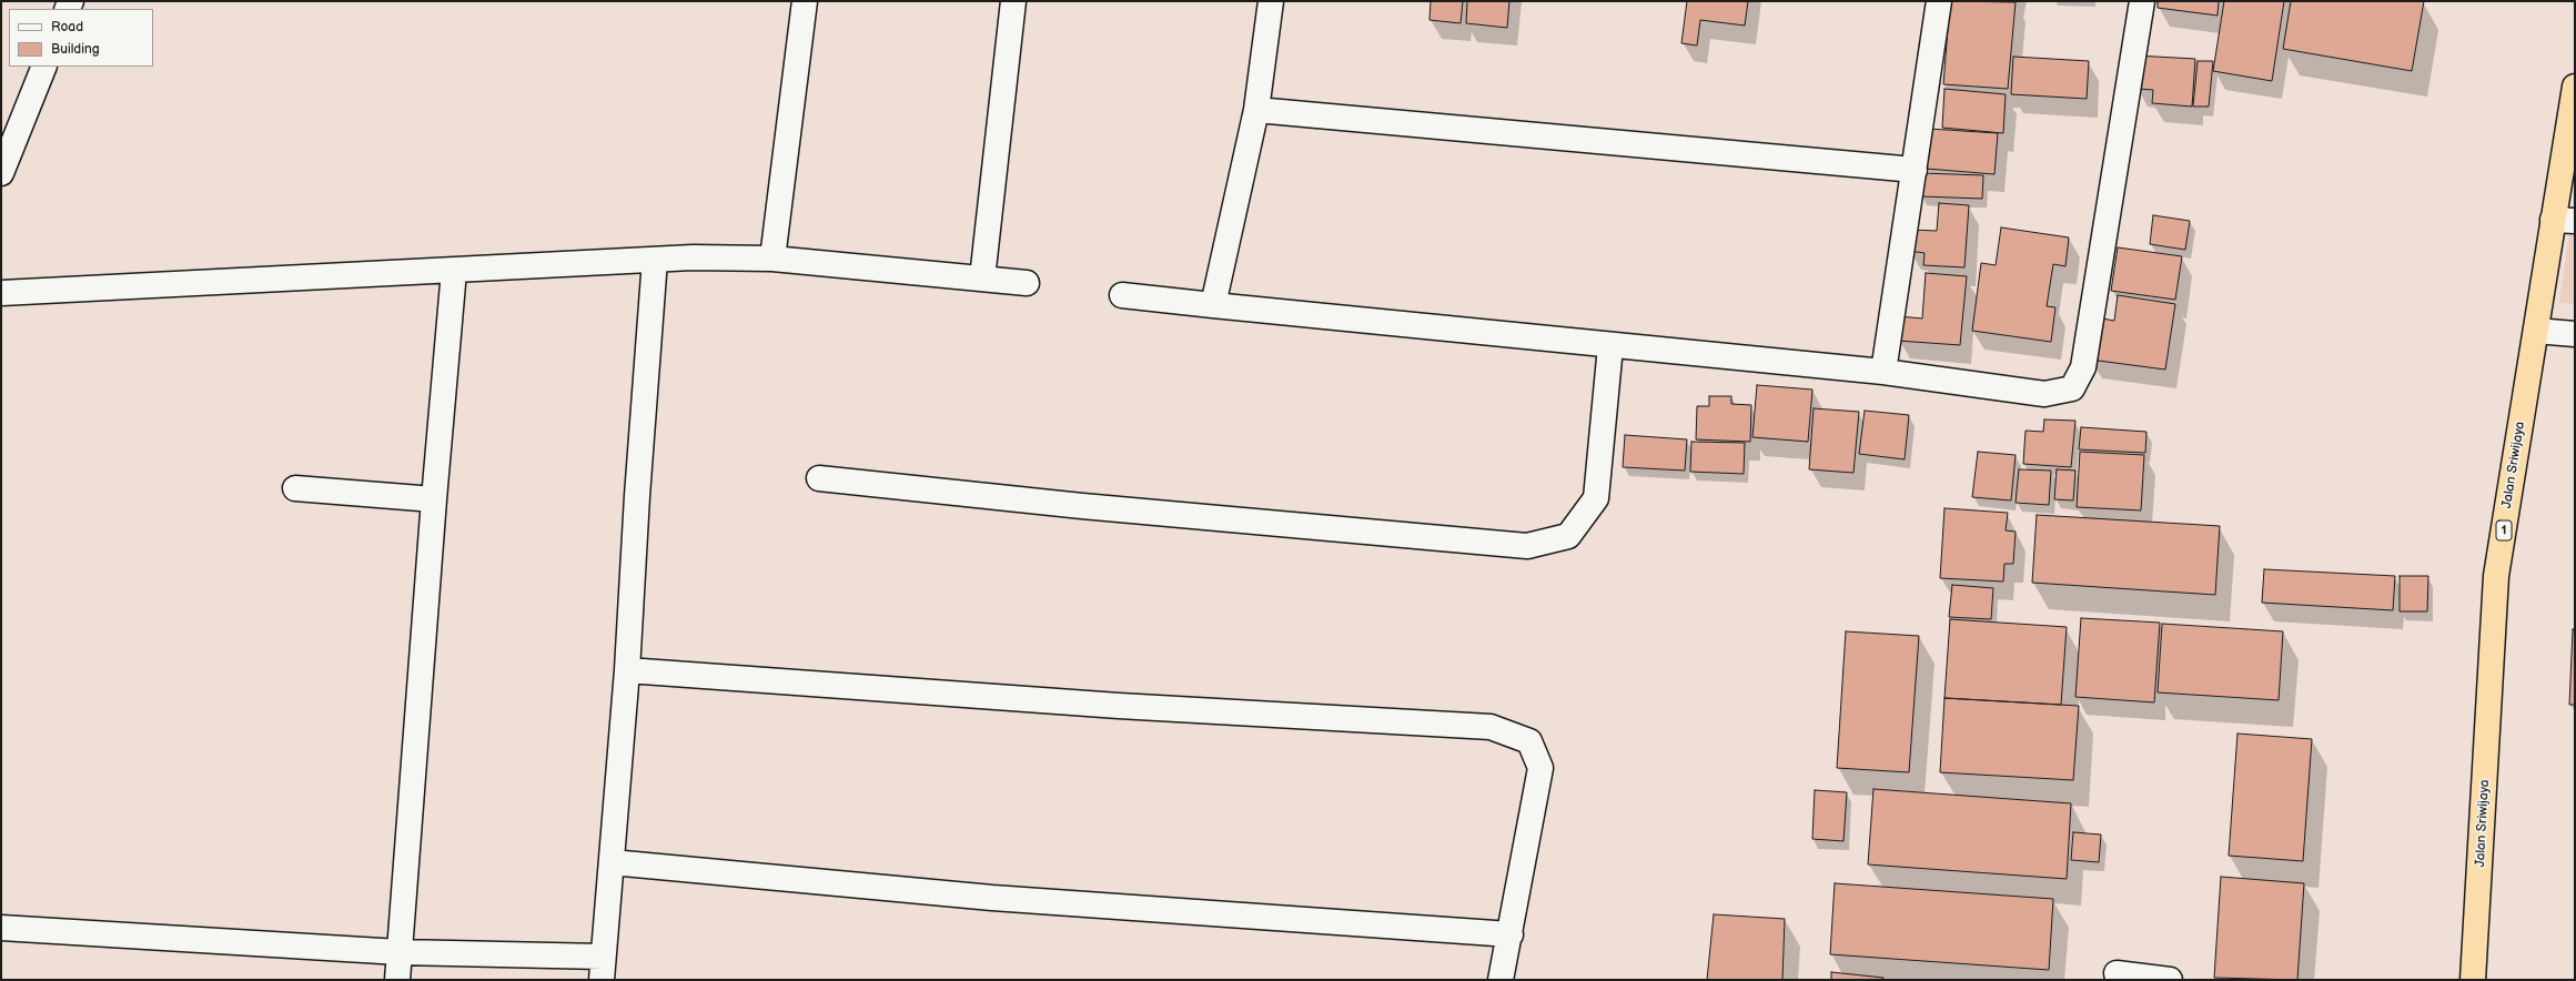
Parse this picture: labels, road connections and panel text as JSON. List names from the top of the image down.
{
  "streets": {
    "highway": ["Jalan Sriwijaya", "1"]
  },
  "legend": ["Road", "Building"]
}
